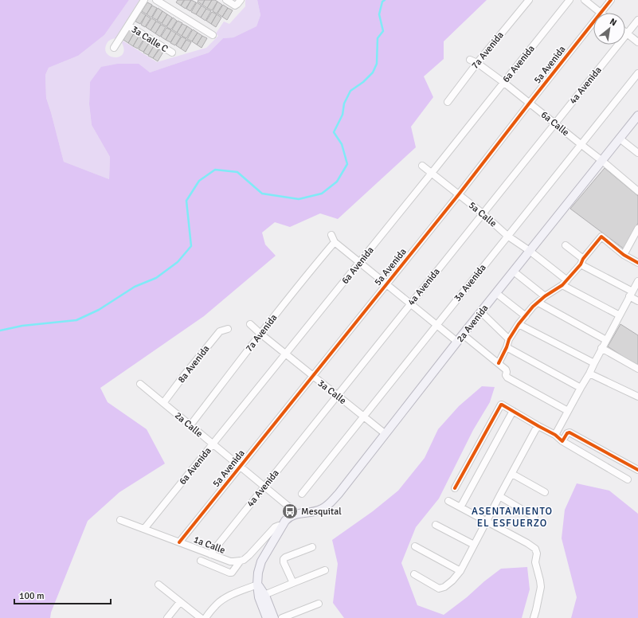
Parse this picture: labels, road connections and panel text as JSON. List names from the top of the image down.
{
  "streets": {
    "main road": ["2a Avenida"],
    "street": [
      "3a Calle C",
      "7a Avenida",
      "6a Avenida",
      "5a Avenida",
      "4a Avenida",
      "6a Calle",
      "5a Calle",
      "3a Avenida",
      "8a Avenida",
      "3a Calle",
      "2a Calle",
      "1a Calle"
    ]
  },
  "crossings": [
    ["7a Avenida", "6a Calle"],
    ["7a Avenida", "3a Calle"],
    ["7a Avenida", "2a Calle"],
    ["6a Avenida", "6a Calle"],
    ["6a Avenida", "5a Calle"],
    ["6a Avenida", "3a Calle"],
    ["6a Avenida", "2a Calle"],
    ["6a Avenida", "1a Calle"],
    ["5a Avenida", "6a Calle"],
    ["5a Avenida", "5a Calle"],
    ["5a Avenida", "3a Calle"],
    ["5a Avenida", "2a Calle"],
    ["5a Avenida", "1a Calle"],
    ["4a Avenida", "6a Calle"],
    ["4a Avenida", "5a Calle"],
    ["4a Avenida", "3a Calle"],
    ["4a Avenida", "2a Calle"],
    ["4a Avenida", "1a Calle"],
    ["6a Calle", "3a Avenida"],
    ["6a Calle", "2a Avenida"],
    ["5a Calle", "3a Avenida"],
    ["5a Calle", "2a Avenida"],
    ["3a Avenida", "3a Calle"],
    ["2a Avenida", "3a Calle"],
    ["2a Avenida", "2a Calle"],
    ["8a Avenida", "2a Calle"]
  ],
  "districts": ["ASENTAMIENTO EL ESFUERZO"],
  "places": {
    "bus stop": ["Mesquital"]
  },
  "scale_bar": "100 m",
  "north": "top right"
}
